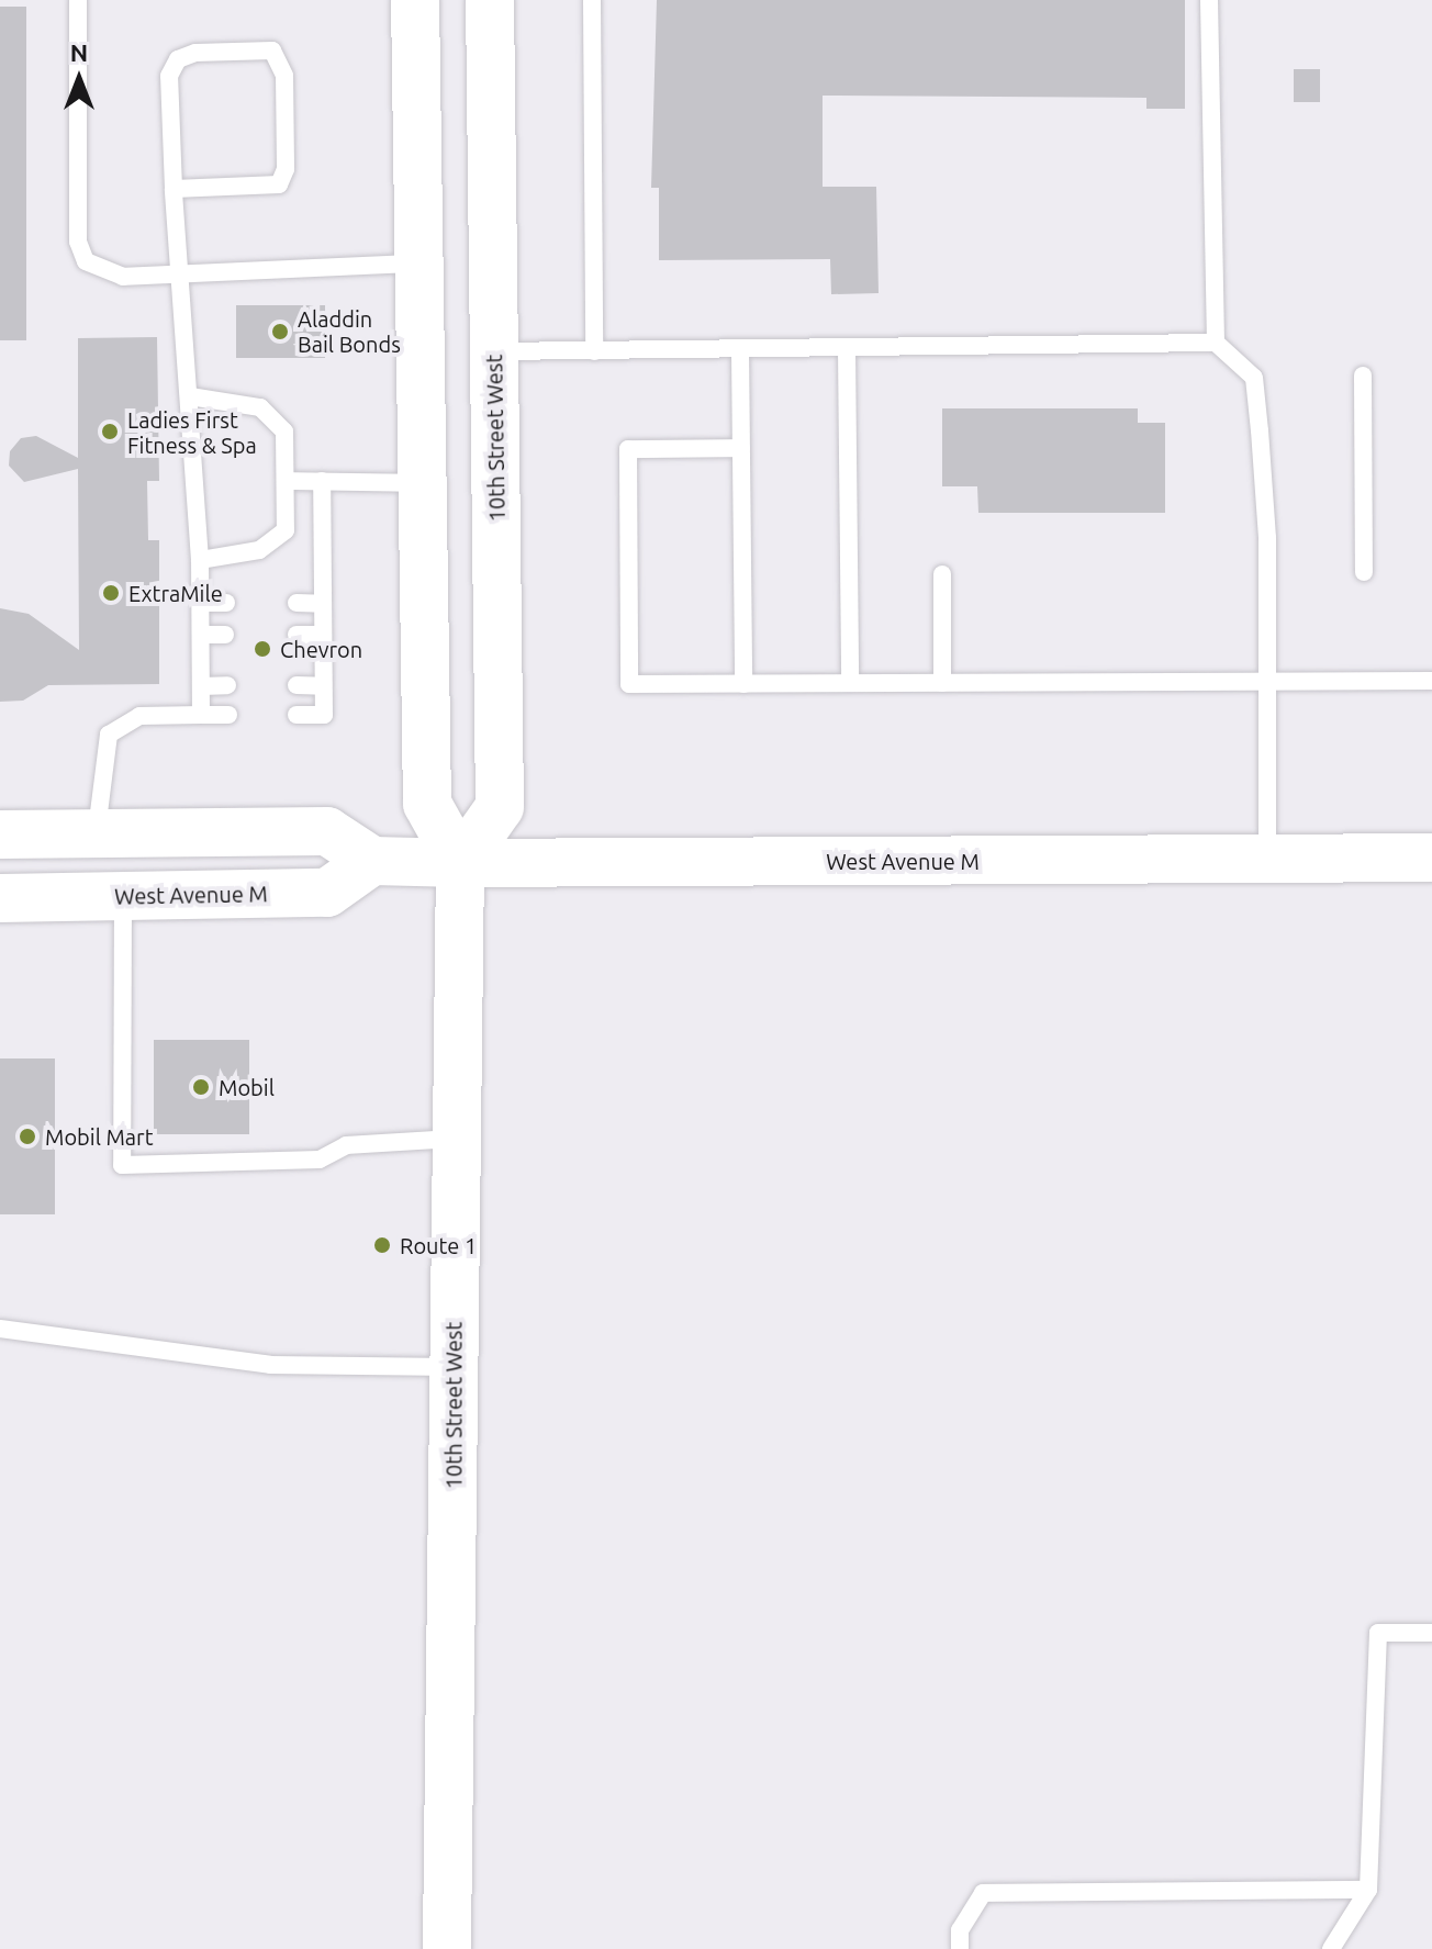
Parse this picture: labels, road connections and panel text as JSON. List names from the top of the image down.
{
  "streets": {
    "main road": ["10th Street West", "West Avenue M"]
  },
  "crossings": [
    ["10th Street West", "West Avenue M"]
  ],
  "places": [
    "Aladdin Bail Bonds",
    "Ladies First Fitness & Spa",
    "ExtraMile",
    "Chevron",
    "Mobil",
    "Mobil Mart",
    "Route 1"
  ],
  "north": "top"
}
